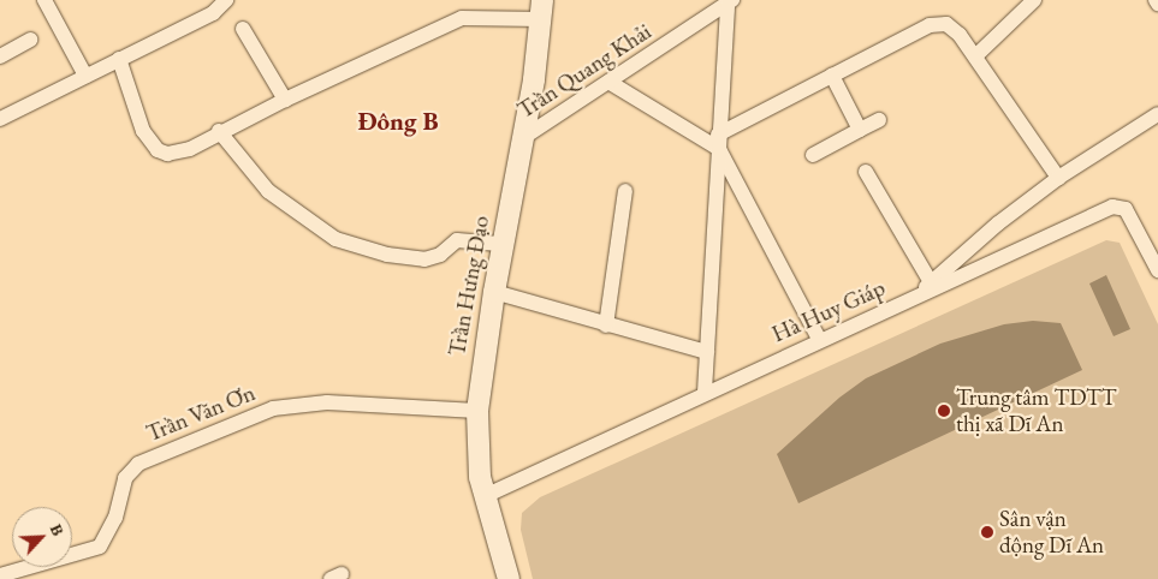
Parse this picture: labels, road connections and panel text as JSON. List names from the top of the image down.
{
  "streets": {
    "main road": ["Trần Hưng Đạo"],
    "street": ["Trần Quang Khải", "Hà Huy Giáp", "Trần Văn Ơn"]
  },
  "crossings": [
    ["Trần Quang Khải", "Trần Hưng Đạo"],
    ["Trần Hưng Đạo", "Hà Huy Giáp"],
    ["Trần Hưng Đạo", "Trần Văn Ơn"]
  ],
  "districts": ["Đông B"],
  "places": ["Trung tâm TDTT thị xã Dĩ An", "Sân vận động Dĩ An"],
  "north": "top right"
}
